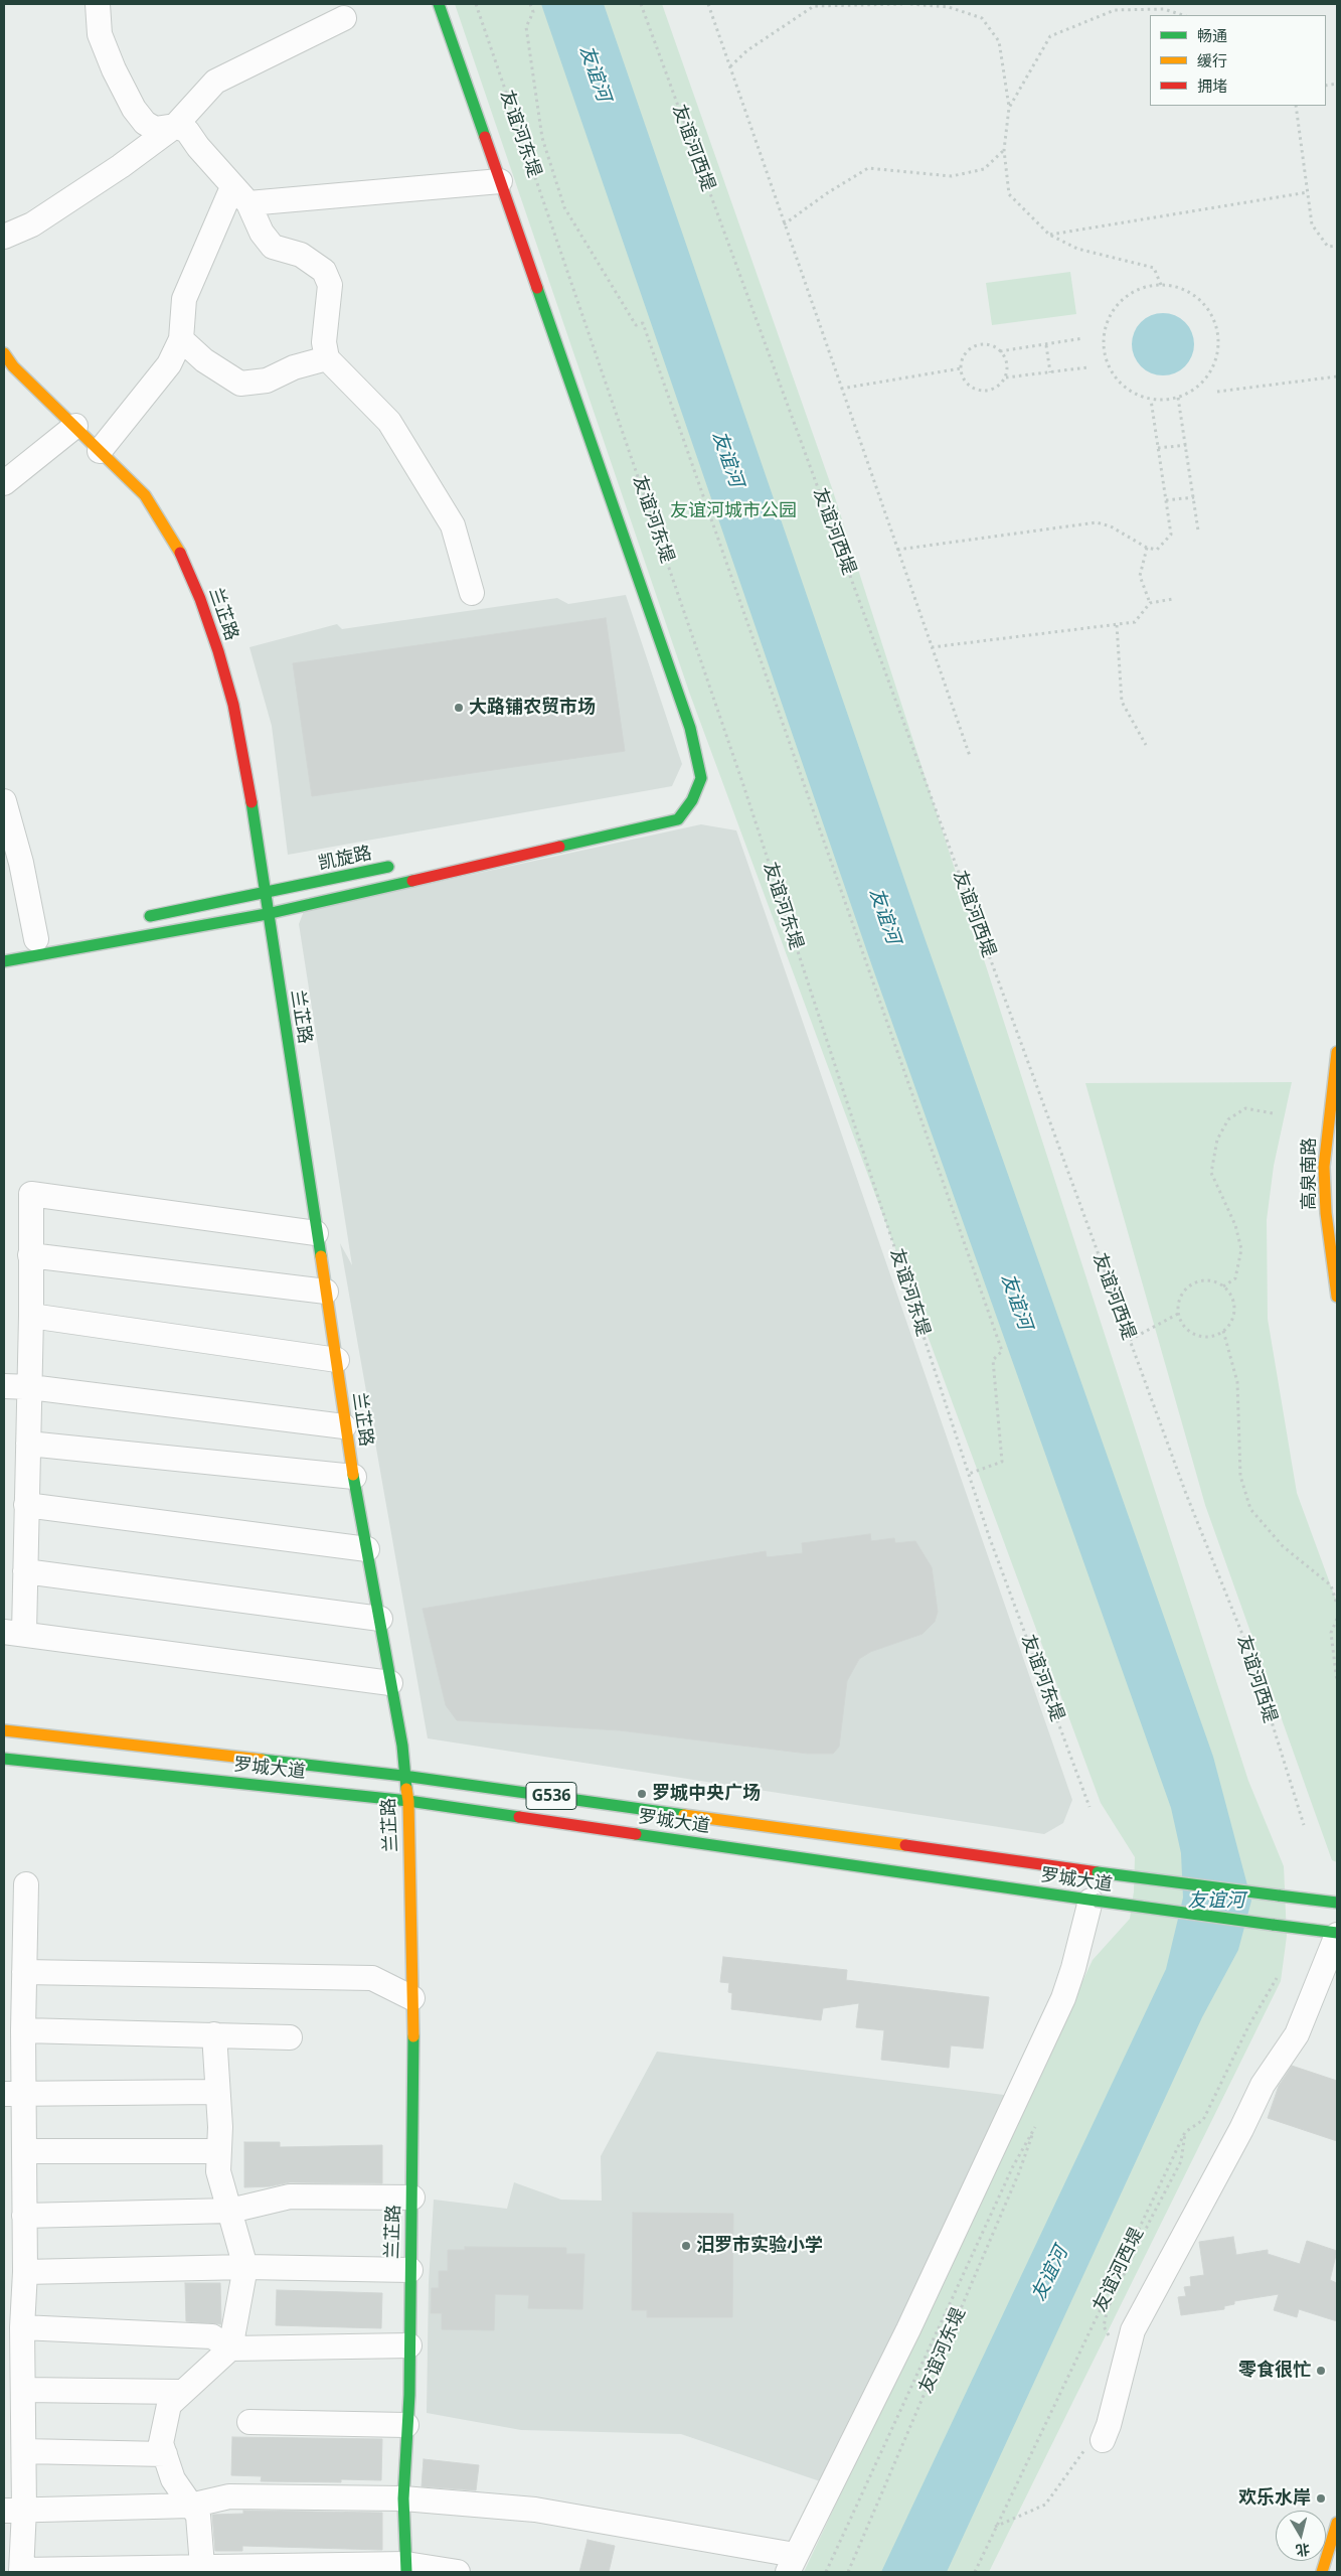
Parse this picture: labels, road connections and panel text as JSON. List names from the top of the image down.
{
  "streets": {
    "main road": [
      "兰芷路",
      "凯旋路",
      "高泉南路",
      "罗城大道",
      "G536"
    ],
    "path": ["友谊河东堤", "友谊河西堤"]
  },
  "crossings": [
    ["兰芷路", "凯旋路"],
    ["兰芷路", "罗城大道"]
  ],
  "water": ["友谊河"],
  "parks": ["友谊河城市公园"],
  "places": [
    "大路铺农贸市场",
    "罗城中央广场",
    "汨罗市实验小学",
    "零食很忙",
    "欢乐水岸"
  ],
  "legend": ["畅通", "缓行", "拥堵"],
  "north": "bottom"
}
